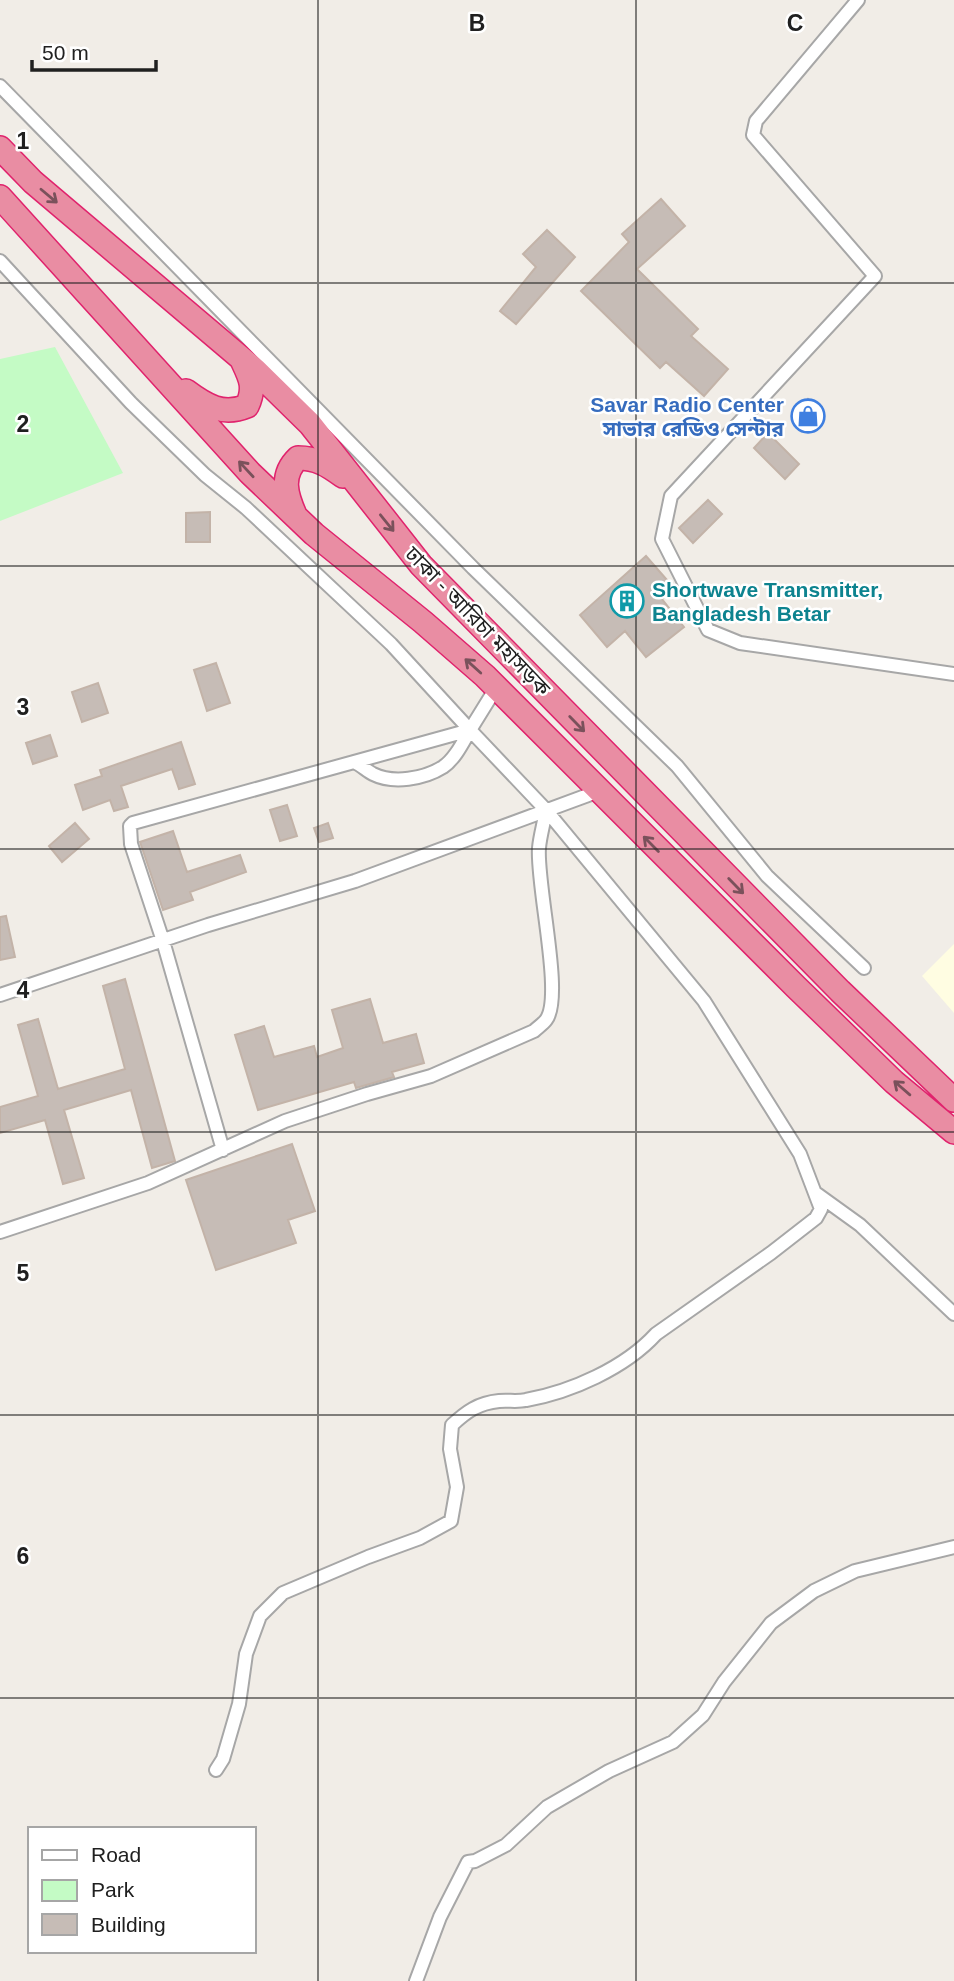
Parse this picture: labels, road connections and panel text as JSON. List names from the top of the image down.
{
  "streets": {
    "highway": ["ঢাকা - আরিচা মহাসড়ক"]
  },
  "places": {
    "shop": ["Savar Radio Center সাভার রেডিও সেন্টার"],
    "building": ["Shortwave Transmitter, Bangladesh Betar"]
  },
  "legend": ["Road", "Park", "Building"],
  "scale_bar": "50 m",
  "grid": {
    "columns": ["B", "C"],
    "rows": [
      "1",
      "2",
      "3",
      "4",
      "5",
      "6"
    ]
  }
}
